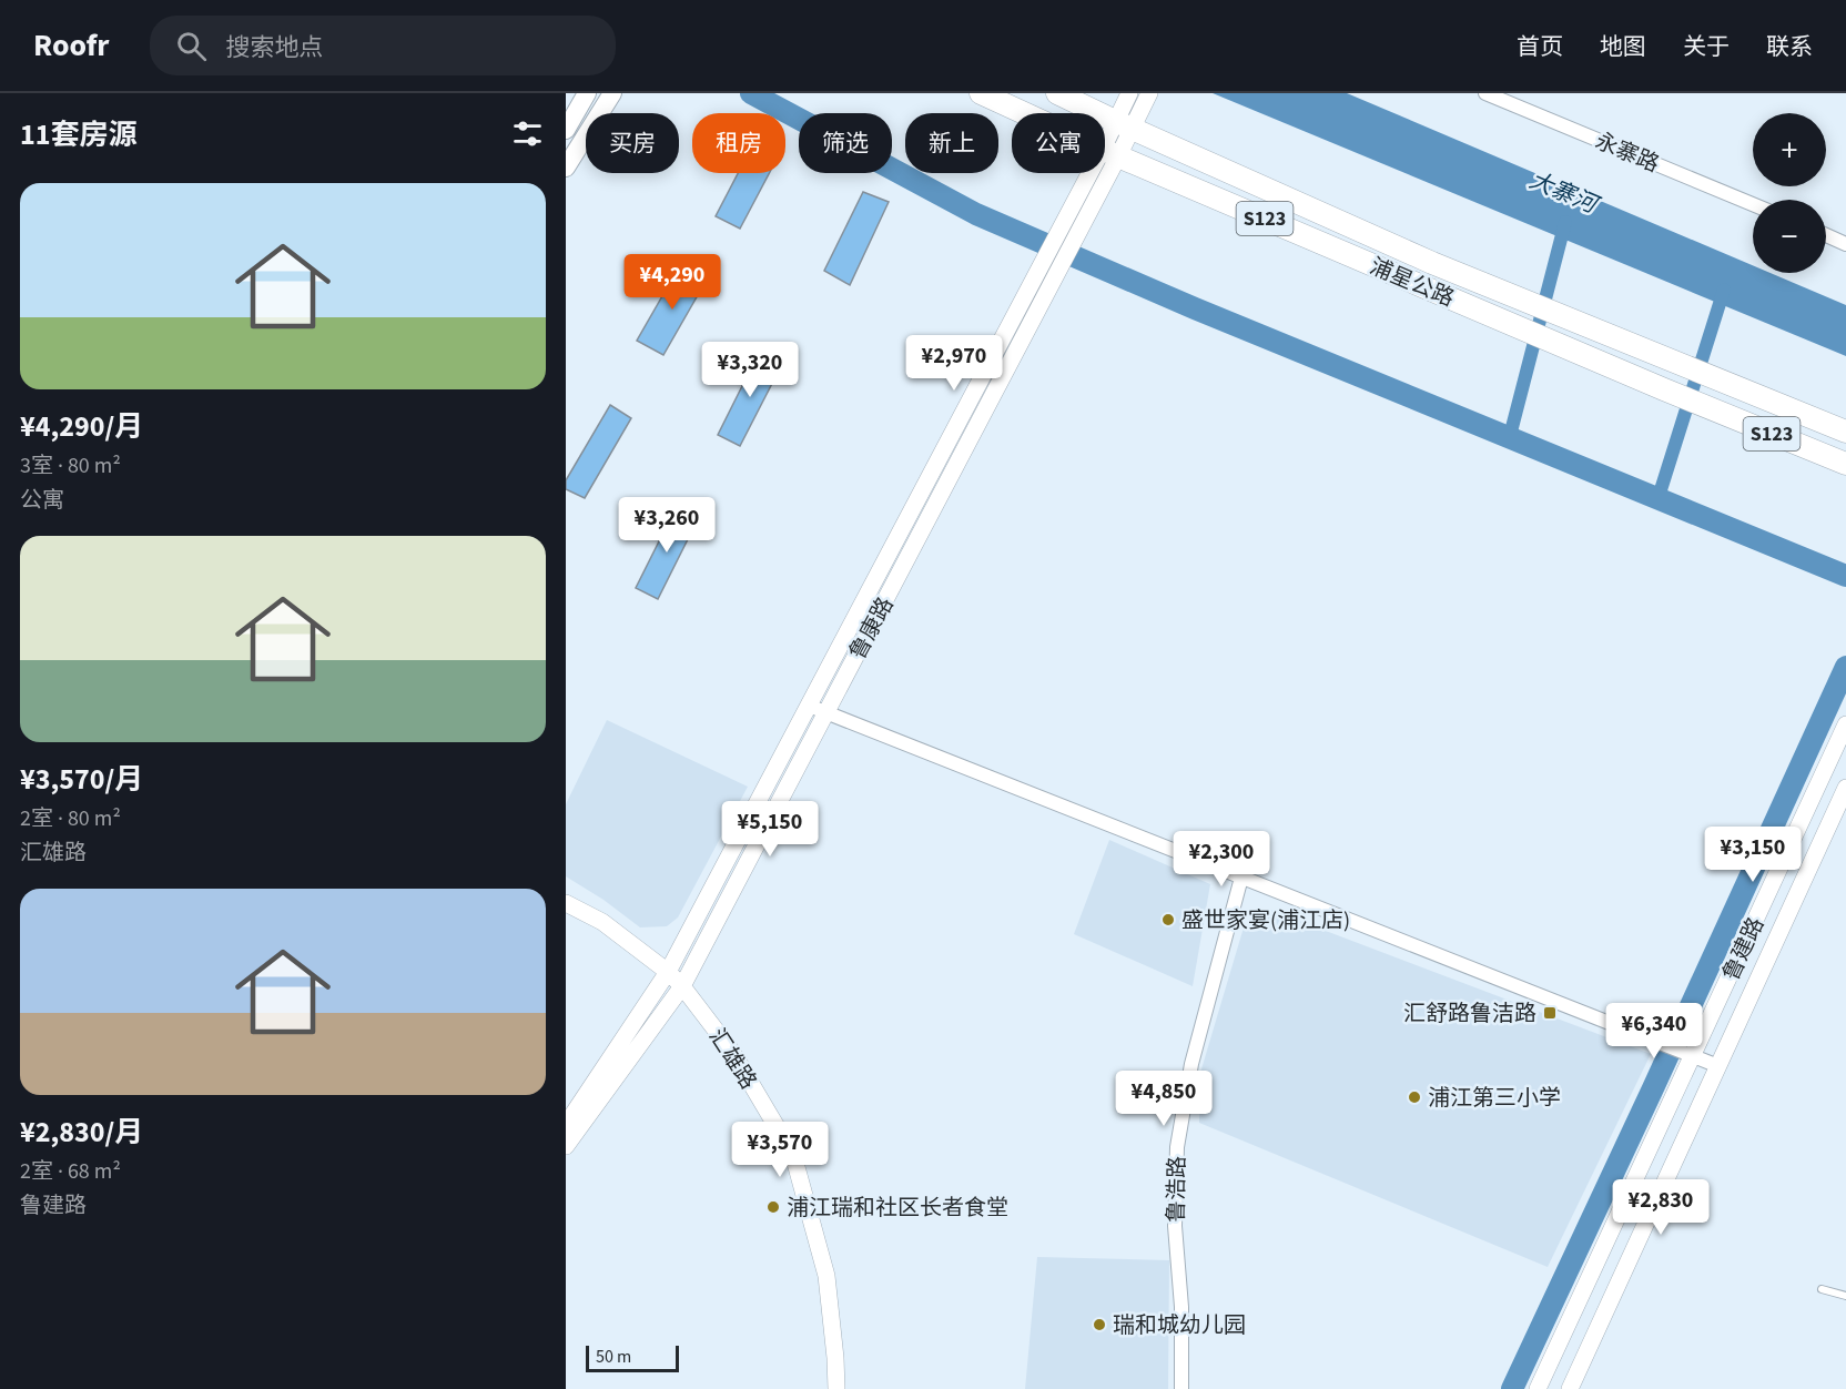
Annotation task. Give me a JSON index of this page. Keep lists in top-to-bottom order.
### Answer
{
  "streets": {
    "main road": ["S123", "浦星公路"],
    "street": [
      "永寨路",
      "鲁康路",
      "鲁建路",
      "汇雄路",
      "鲁浩路"
    ]
  },
  "crossings": [
    ["浦星公路", "鲁康路"],
    ["鲁康路", "汇雄路"]
  ],
  "water": ["大寨河"],
  "places": {
    "other": [
      "盛世家宴(浦江店)",
      "浦江第三小学",
      "浦江瑞和社区长者食堂",
      "瑞和城幼儿园"
    ],
    "transit": ["汇舒路鲁洁路"]
  },
  "scale_bar": "50 m",
  "page": {
    "header": "Roofr",
    "search": "搜索地点",
    "nav": [
      "首页",
      "地图",
      "关于",
      "联系"
    ],
    "heading": "11套房源",
    "map_buttons": ["+", "−"],
    "chip": [
      "买房",
      "租房",
      "筛选",
      "新上",
      "公寓"
    ],
    "list": [
      {
        "name": "¥4,290/月",
        "note": "3室 · 80 m² · 公寓"
      },
      {
        "name": "¥3,570/月",
        "note": "2室 · 80 m² · 汇雄路"
      },
      {
        "name": "¥2,830/月",
        "note": "2室 · 68 m² · 鲁建路"
      }
    ],
    "price": [
      "¥4,290",
      "¥2,970",
      "¥3,320",
      "¥3,260",
      "¥5,150",
      "¥3,150",
      "¥2,300",
      "¥6,340",
      "¥4,850",
      "¥3,570",
      "¥2,830"
    ],
    "scale": "50 m"
  }
}
